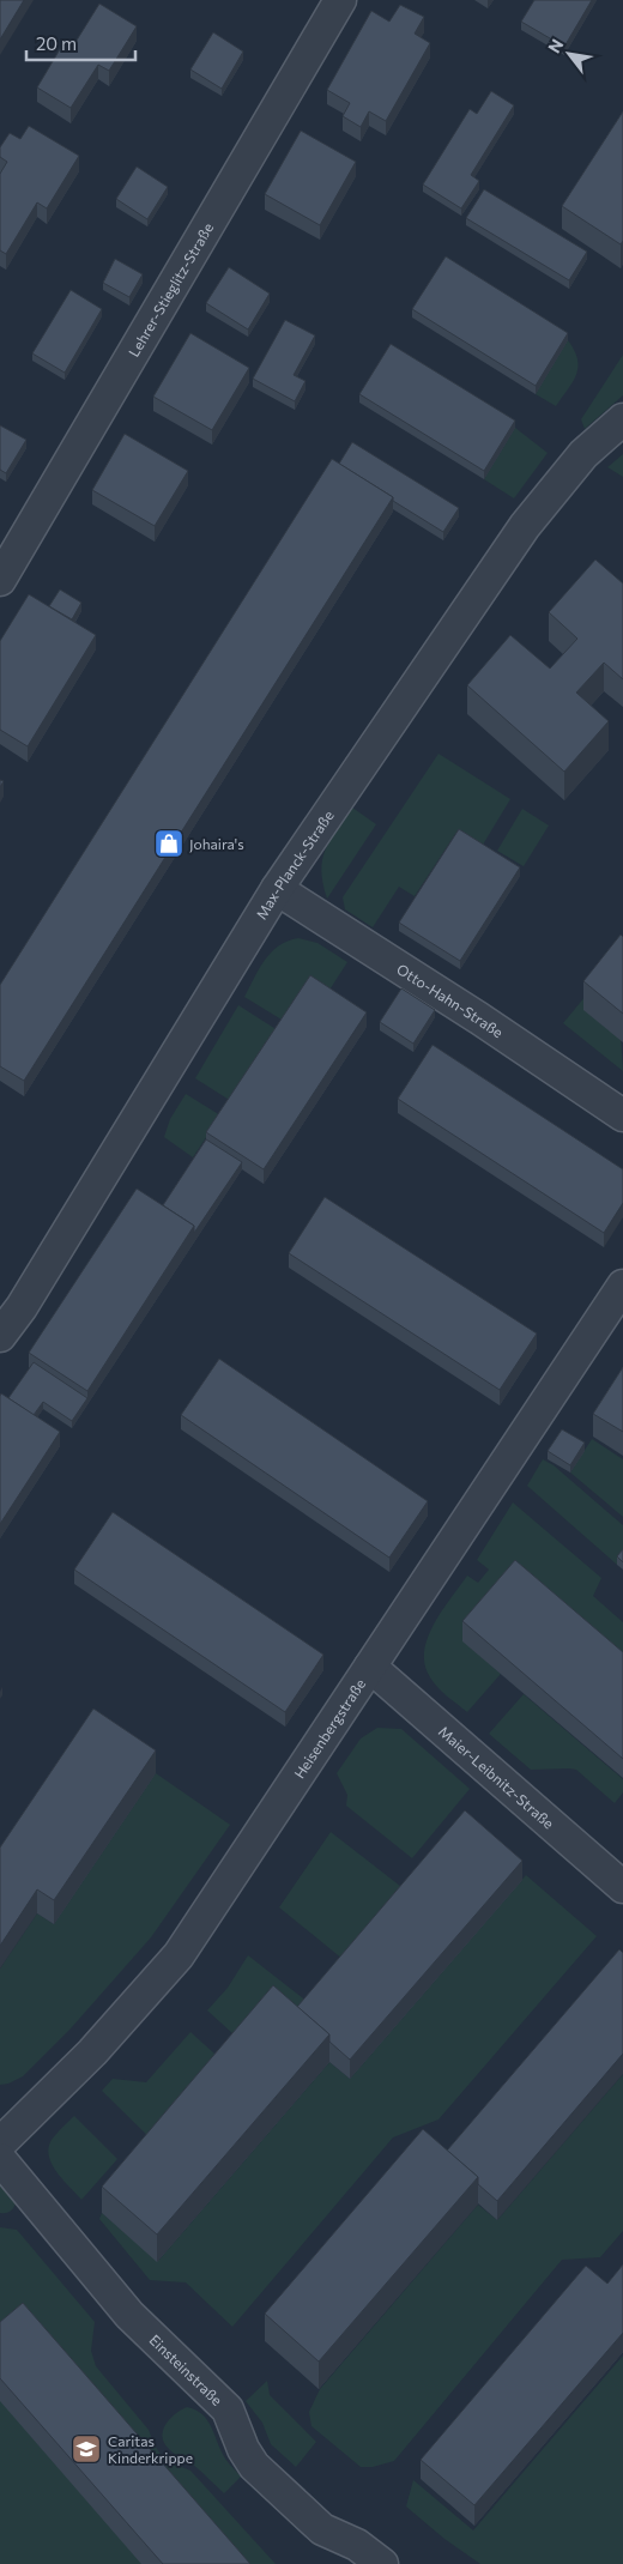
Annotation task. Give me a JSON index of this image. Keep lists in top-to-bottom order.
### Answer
{
  "streets": {
    "street": [
      "Lehrer-Stieglitz-Straße",
      "Max-Planck-Straße",
      "Otto-Hahn-Straße",
      "Heisenbergstraße",
      "Maier-Leibnitz-Straße",
      "Einsteinstraße"
    ]
  },
  "crossings": [
    ["Max-Planck-Straße", "Otto-Hahn-Straße"],
    ["Heisenbergstraße", "Maier-Leibnitz-Straße"]
  ],
  "places": {
    "shop": ["Johaira's"],
    "school or university": ["Caritas Kinderkrippe"]
  },
  "scale_bar": "20 m",
  "north": "top left"
}
